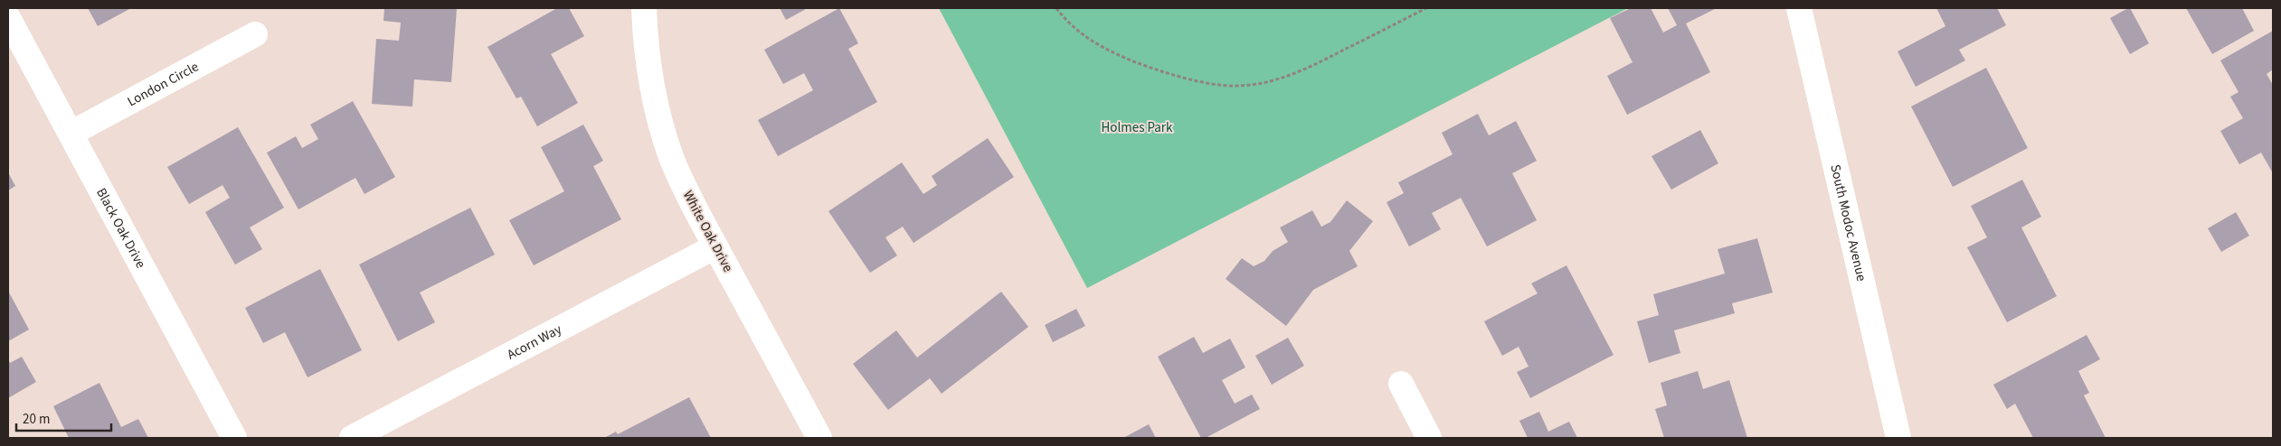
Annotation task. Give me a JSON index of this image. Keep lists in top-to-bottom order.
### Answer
{
  "streets": {
    "street": [
      "London Circle",
      "South Modoc Avenue",
      "Black Oak Drive",
      "White Oak Drive",
      "Acorn Way"
    ]
  },
  "crossings": [
    ["London Circle", "Black Oak Drive"],
    ["White Oak Drive", "Acorn Way"]
  ],
  "parks": ["Holmes Park"],
  "scale_bar": "20 m"
}
